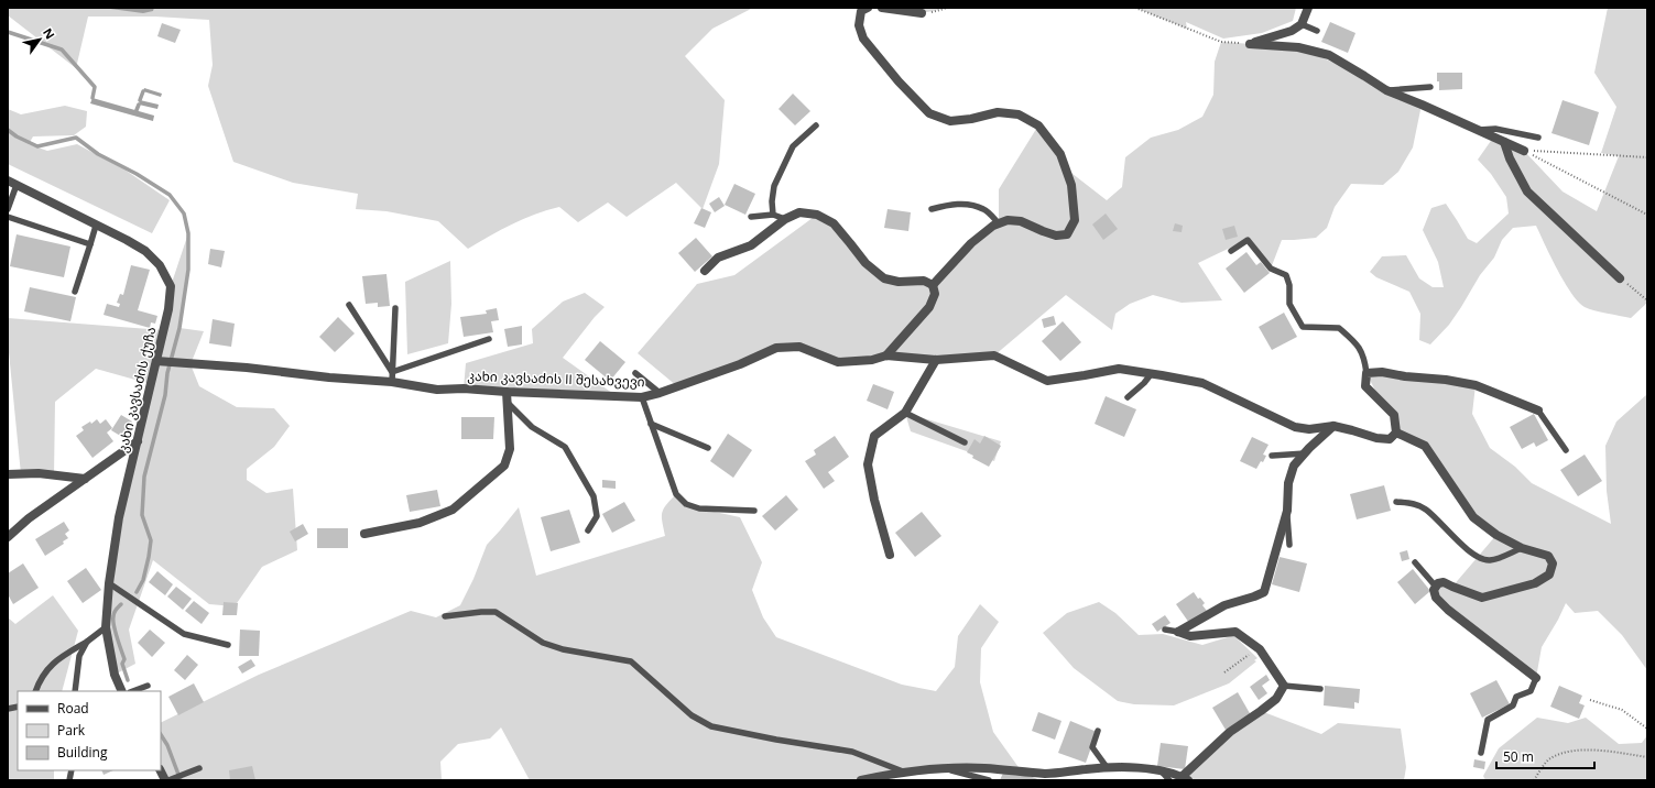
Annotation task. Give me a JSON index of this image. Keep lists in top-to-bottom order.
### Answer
{
  "streets": {
    "street": ["კახი კავსაძის II შესახვევი", "კახი კავსაძის ქუჩა"]
  },
  "crossings": [
    ["კახი კავსაძის II შესახვევი", "კახი კავსაძის ქუჩა"]
  ],
  "legend": ["Road", "Park", "Building"],
  "scale_bar": "50 m",
  "north": "top right"
}
